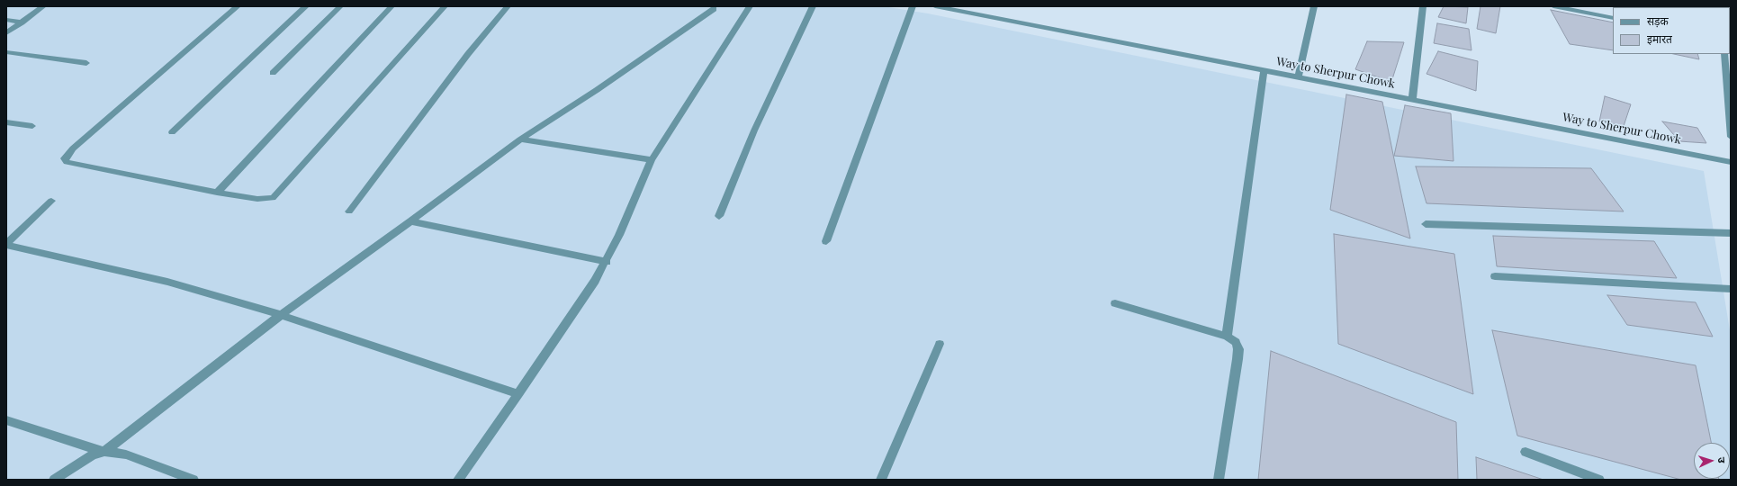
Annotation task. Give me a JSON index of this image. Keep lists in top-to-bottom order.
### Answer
{
  "streets": {
    "street": ["Way to Sherpur Chowk"]
  },
  "legend": ["सड़क", "इमारत"],
  "north": "right"
}
